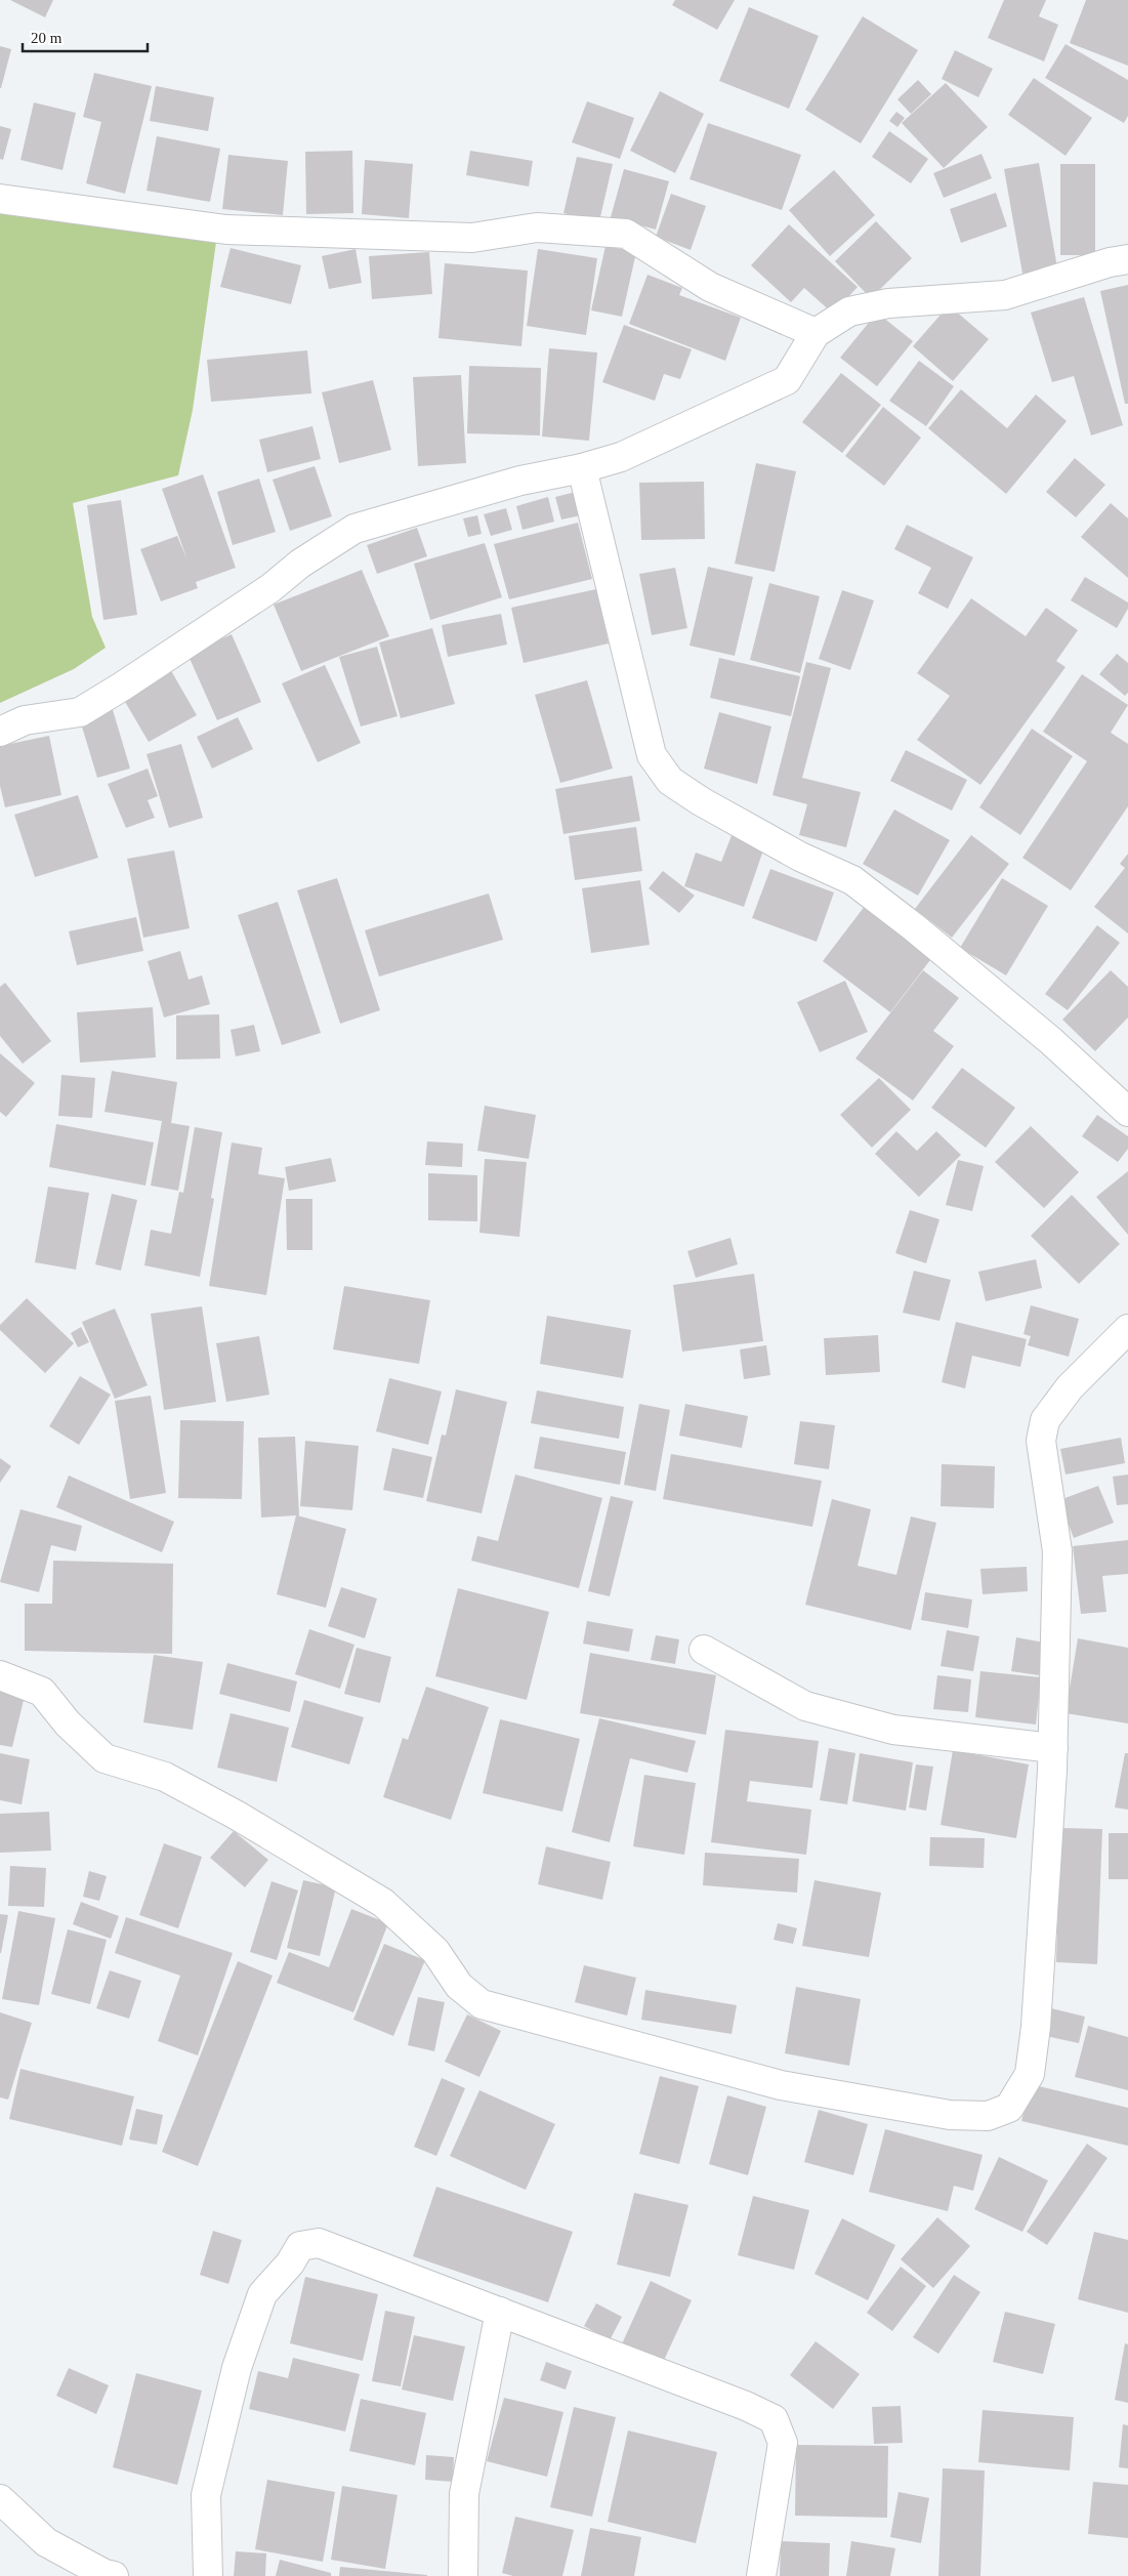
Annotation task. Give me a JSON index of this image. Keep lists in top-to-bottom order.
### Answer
{
  "scale_bar": "20 m"
}
